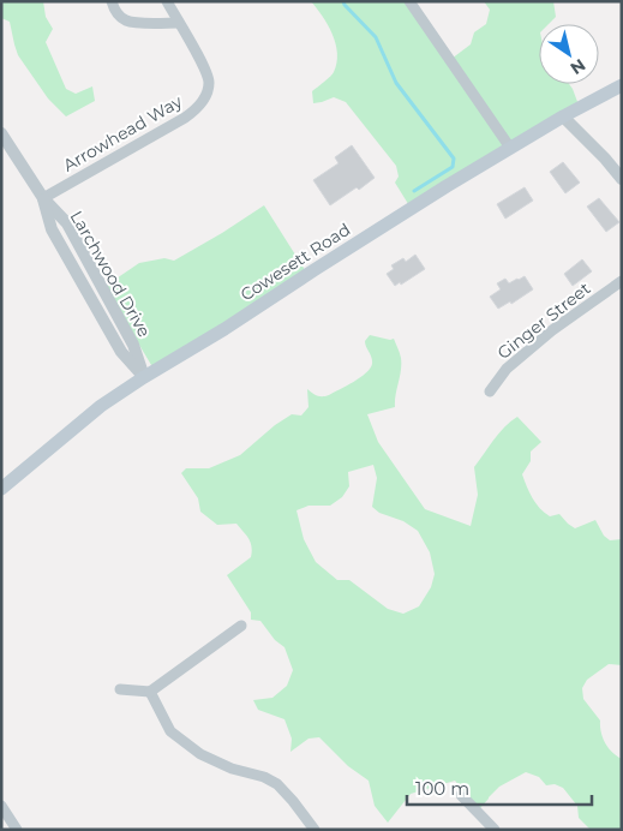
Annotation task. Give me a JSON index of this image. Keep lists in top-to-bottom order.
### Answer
{
  "streets": {
    "main road": ["Cowesett Road"],
    "street": ["Arrowhead Way", "Larchwood Drive", "Ginger Street"]
  },
  "crossings": [
    ["Arrowhead Way", "Larchwood Drive"],
    ["Cowesett Road", "Larchwood Drive"]
  ],
  "scale_bar": "100 m",
  "north": "bottom right"
}
